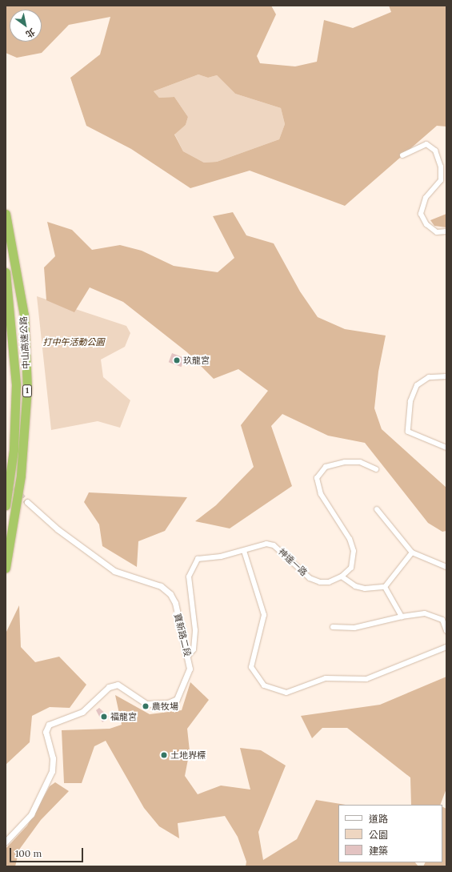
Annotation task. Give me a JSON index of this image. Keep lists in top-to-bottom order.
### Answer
{
  "streets": {
    "highway": ["中山高速公路", "1"],
    "street": ["神達一路", "寶新路二段"]
  },
  "crossings": [
    ["神達一路", "寶新路二段"]
  ],
  "parks": ["打中午活動公園"],
  "places": [
    "玖龍宮",
    "農牧場",
    "福龍宮",
    "土地界標"
  ],
  "legend": ["道路", "公園", "建築"],
  "scale_bar": "100 m",
  "north": "bottom right"
}
